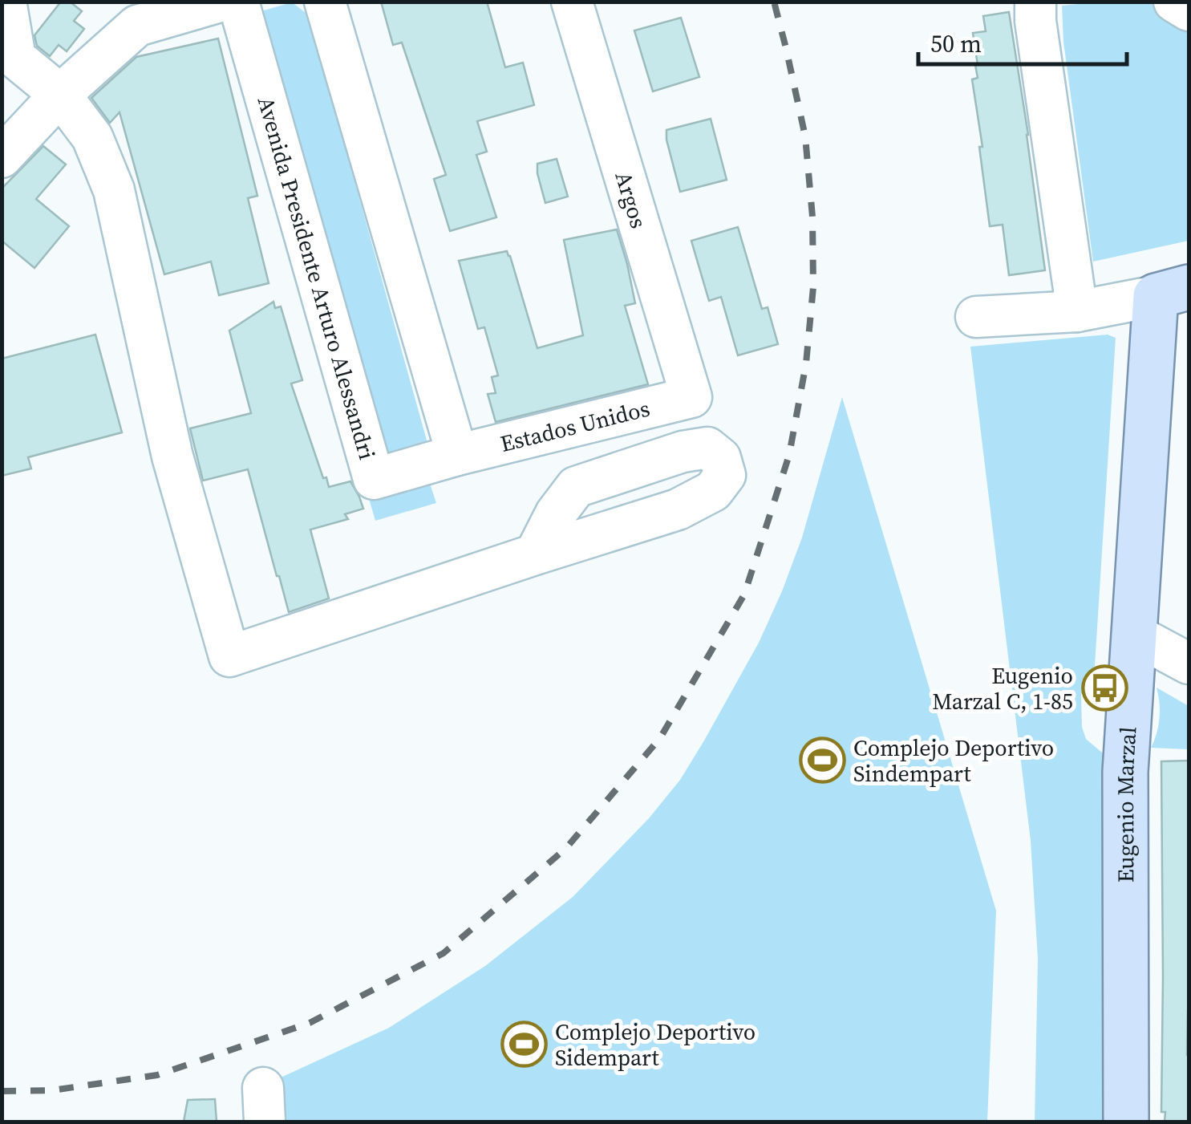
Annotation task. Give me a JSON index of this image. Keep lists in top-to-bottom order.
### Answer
{
  "streets": {
    "main road": ["Eugenio Marzal"],
    "street": ["Argos", "Avenida Presidente Arturo Alessandri", "Estados Unidos"]
  },
  "crossings": [
    ["Argos", "Estados Unidos"],
    ["Avenida Presidente Arturo Alessandri", "Estados Unidos"]
  ],
  "places": {
    "bus stop": ["Eugenio Marzal C, 1-85"],
    "sports": ["Complejo Deportivo Sindempart", "Complejo Deportivo Sidempart"]
  },
  "scale_bar": "50 m"
}
